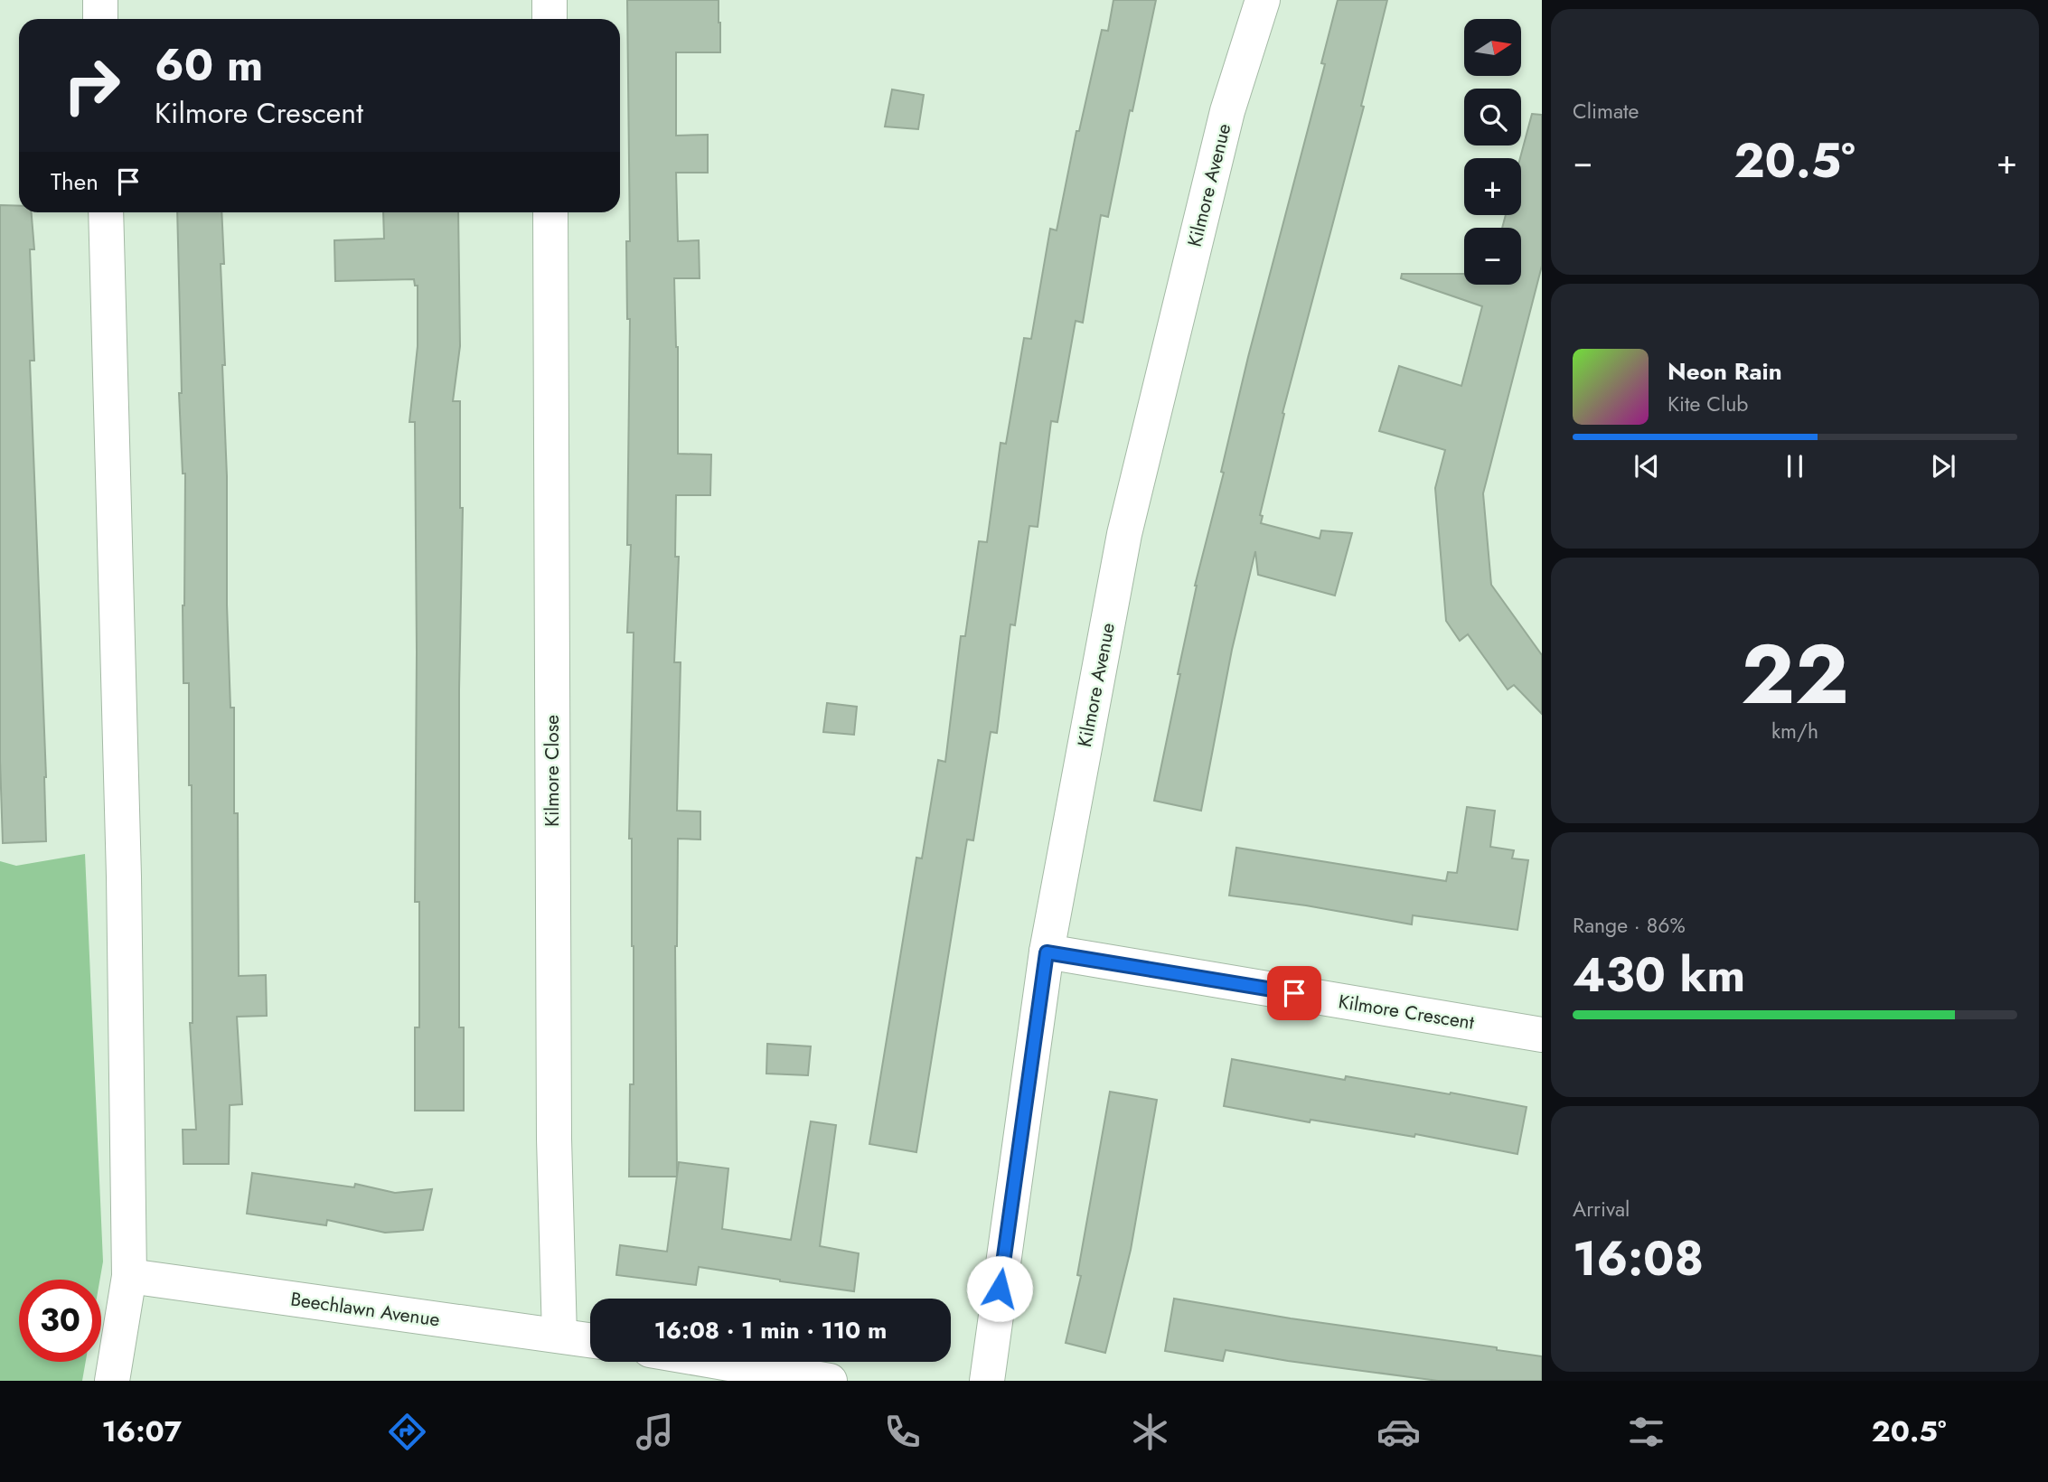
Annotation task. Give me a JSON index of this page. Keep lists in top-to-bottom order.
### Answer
{
  "streets": {
    "street": [
      "Kilmore Avenue",
      "Kilmore Close",
      "Kilmore Crescent",
      "Beechlawn Avenue"
    ]
  },
  "crossings": [
    ["Kilmore Avenue", "Kilmore Crescent"],
    ["Kilmore Close", "Beechlawn Avenue"]
  ],
  "north": "right",
  "page": {
    "tile": [
      "Climate",
      ["22", "km/h"],
      ["Range · 86%", "430 km"],
      ["Arrival", "16:08"]
    ],
    "map_buttons": ["+", "−"],
    "turn": ["60 m", "Kilmore Crescent"],
    "heat": ["−", "20.5°", "+"],
    "then": "Then",
    "song": ["Neon Rain", "Kite Club"],
    "limit": "30",
    "trip": "16:08 · 1 min · 110 m",
    "tabs": ["16:07", "20.5°"]
  }
}
